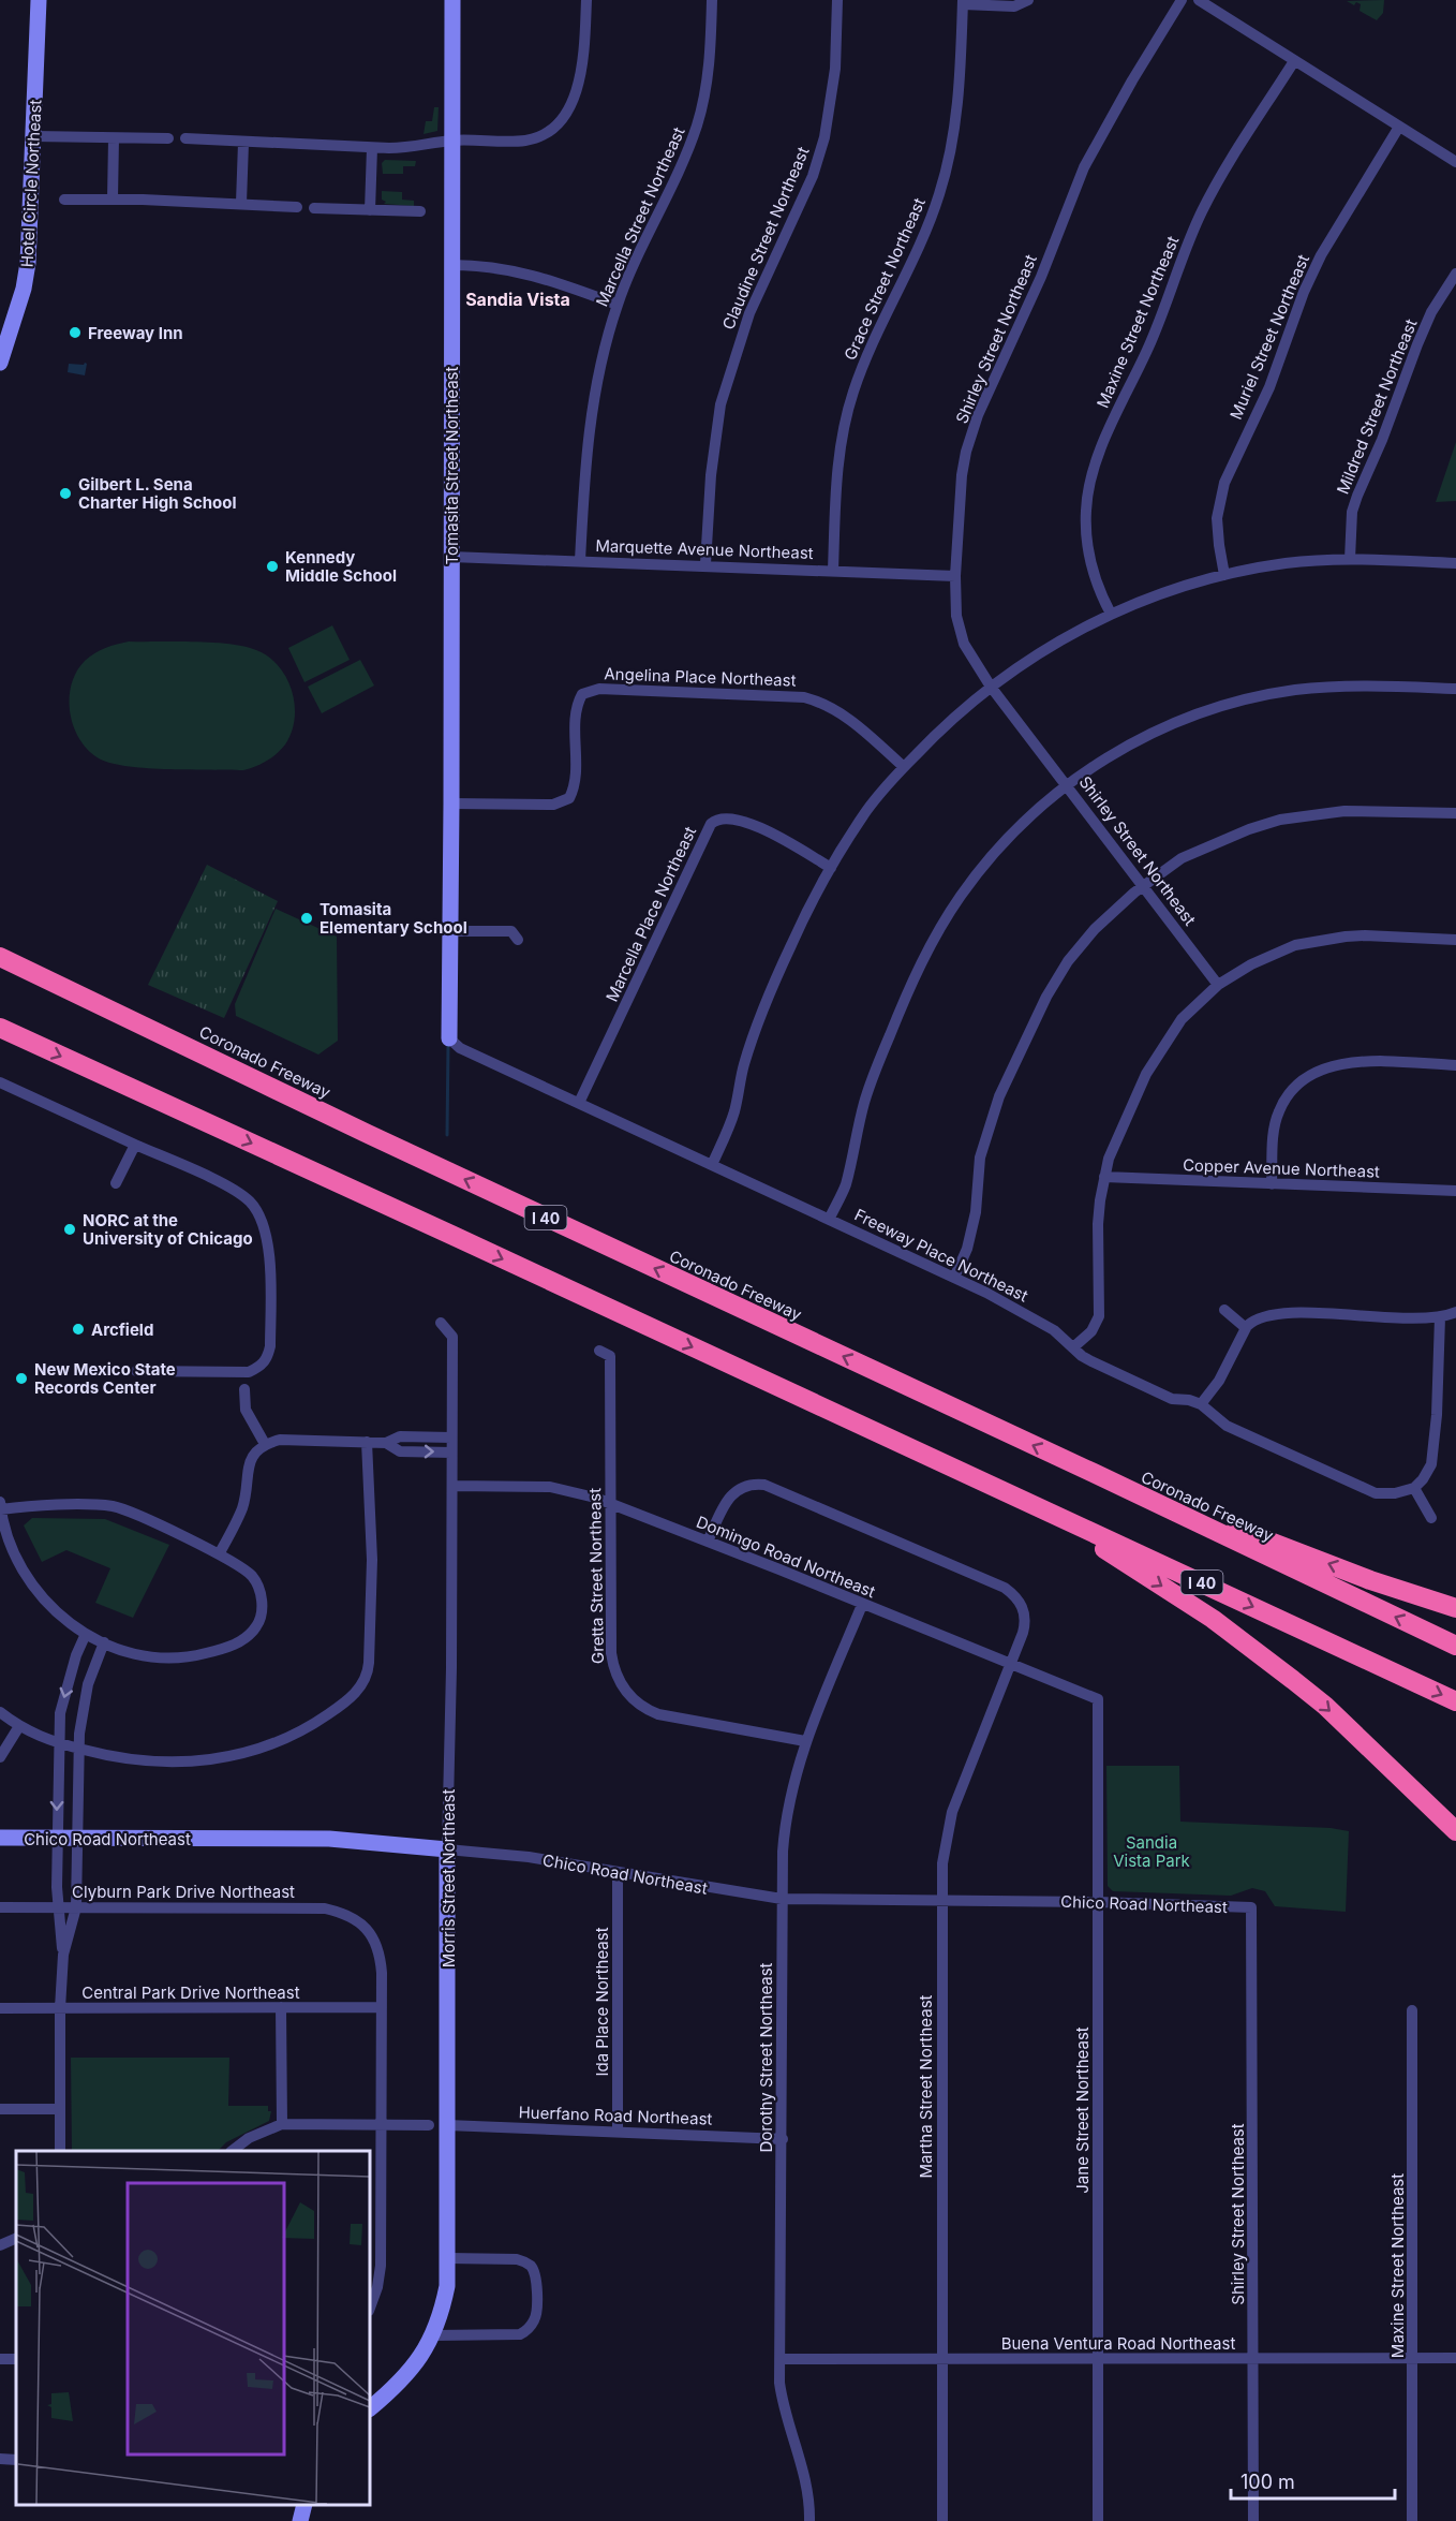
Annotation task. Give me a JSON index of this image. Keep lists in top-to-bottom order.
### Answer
{
  "streets": {
    "highway": ["Coronado Freeway", "I 40"],
    "street": [
      "Hotel Circle Northeast",
      "Marcella Street Northeast",
      "Claudine Street Northeast",
      "Grace Street Northeast",
      "Maxine Street Northeast",
      "Muriel Street Northeast",
      "Shirley Street Northeast",
      "Mildred Street Northeast",
      "Tomasita Street Northeast",
      "Marquette Avenue Northeast",
      "Angelina Place Northeast",
      "Marcella Place Northeast",
      "Copper Avenue Northeast",
      "Freeway Place Northeast",
      "Domingo Road Northeast",
      "Gretta Street Northeast",
      "Chico Road Northeast",
      "Morris Street Northeast",
      "Clyburn Park Drive Northeast",
      "Central Park Drive Northeast",
      "Ida Place Northeast",
      "Dorothy Street Northeast",
      "Martha Street Northeast",
      "Jane Street Northeast",
      "Huerfano Road Northeast",
      "Buena Ventura Road Northeast"
    ]
  },
  "crossings": [
    ["Marcella Street Northeast", "Marquette Avenue Northeast"],
    ["Claudine Street Northeast", "Marquette Avenue Northeast"],
    ["Grace Street Northeast", "Marquette Avenue Northeast"],
    ["Maxine Street Northeast", "Buena Ventura Road Northeast"],
    ["Shirley Street Northeast", "Marquette Avenue Northeast"],
    ["Shirley Street Northeast", "Chico Road Northeast"],
    ["Shirley Street Northeast", "Buena Ventura Road Northeast"],
    ["Tomasita Street Northeast", "Marquette Avenue Northeast"],
    ["Tomasita Street Northeast", "Angelina Place Northeast"],
    ["Tomasita Street Northeast", "Freeway Place Northeast"],
    ["Marcella Place Northeast", "Freeway Place Northeast"],
    ["Domingo Road Northeast", "Gretta Street Northeast"],
    ["Domingo Road Northeast", "Morris Street Northeast"],
    ["Domingo Road Northeast", "Dorothy Street Northeast"],
    ["Domingo Road Northeast", "Martha Street Northeast"],
    ["Domingo Road Northeast", "Jane Street Northeast"],
    ["Gretta Street Northeast", "Dorothy Street Northeast"],
    ["Chico Road Northeast", "Morris Street Northeast"],
    ["Chico Road Northeast", "Ida Place Northeast"],
    ["Chico Road Northeast", "Dorothy Street Northeast"],
    ["Chico Road Northeast", "Martha Street Northeast"],
    ["Chico Road Northeast", "Jane Street Northeast"],
    ["Morris Street Northeast", "Huerfano Road Northeast"],
    ["Clyburn Park Drive Northeast", "Central Park Drive Northeast"],
    ["Ida Place Northeast", "Huerfano Road Northeast"],
    ["Dorothy Street Northeast", "Huerfano Road Northeast"],
    ["Dorothy Street Northeast", "Buena Ventura Road Northeast"],
    ["Martha Street Northeast", "Buena Ventura Road Northeast"],
    ["Jane Street Northeast", "Buena Ventura Road Northeast"]
  ],
  "districts": ["Sandia Vista"],
  "parks": ["Sandia Vista Park"],
  "places": [
    "Freeway Inn",
    "Gilbert L. Sena Charter High School",
    "Kennedy Middle School",
    "Tomasita Elementary School",
    "NORC at the University of Chicago",
    "Arcfield",
    "New Mexico State Records Center"
  ],
  "scale_bar": "100 m"
}
